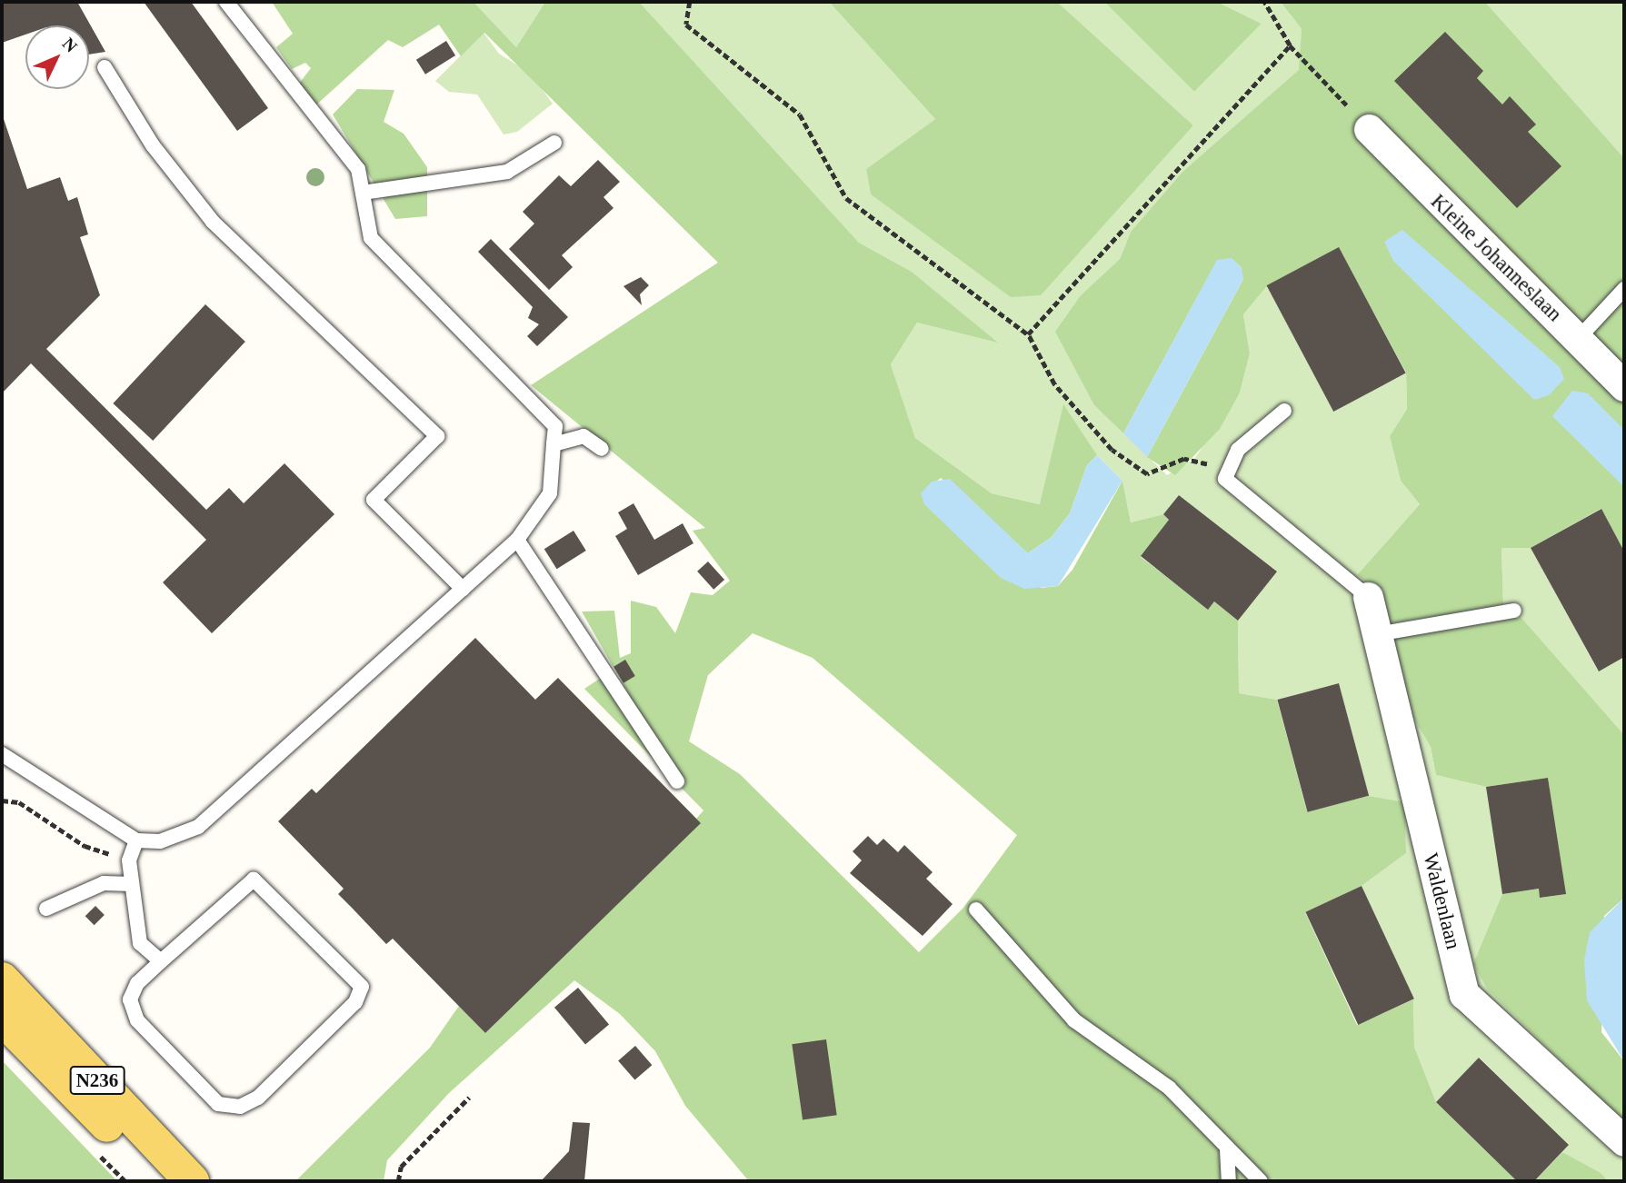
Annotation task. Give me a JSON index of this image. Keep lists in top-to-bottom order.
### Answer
{
  "streets": {
    "main road": ["N236"],
    "street": ["Kleine Johanneslaan", "Waldenlaan"]
  },
  "north": "top right"
}
